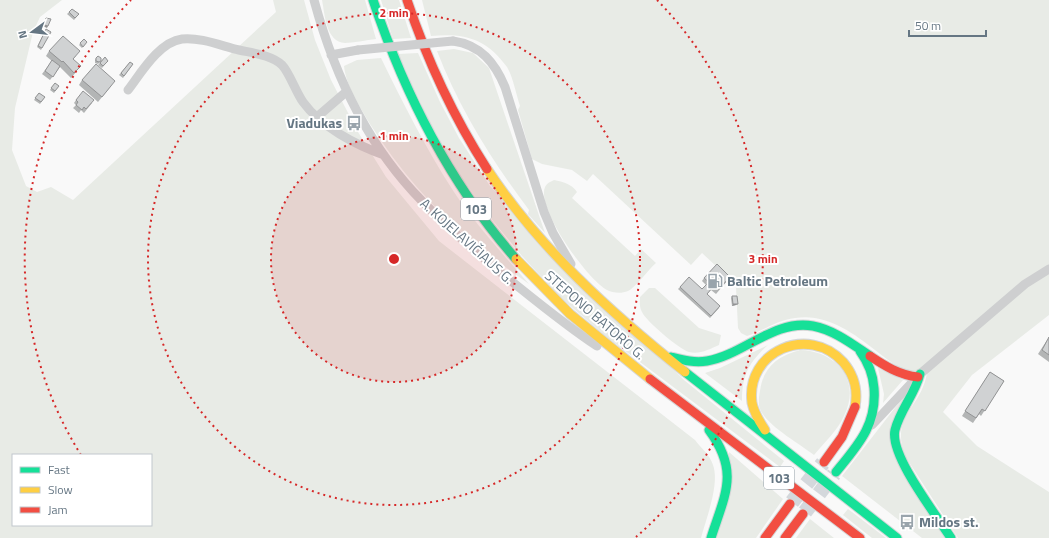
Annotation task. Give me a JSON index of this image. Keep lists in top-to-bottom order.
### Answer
{
  "streets": {
    "main road": ["103", "STEPONO BATORO G."],
    "street": ["A. KOJELAVIČIAUS G."]
  },
  "crossings": [
    ["A. KOJELAVIČIAUS G.", "STEPONO BATORO G."]
  ],
  "places": {
    "bus stop": ["Viadukas", "Mildos st."],
    "fuel station": ["Baltic Petroleum"]
  },
  "legend": ["Fast", "Slow", "Jam"],
  "scale_bar": "50 m",
  "north": "left",
  "rings": ["2 min", "1 min", "3 min"]
}
